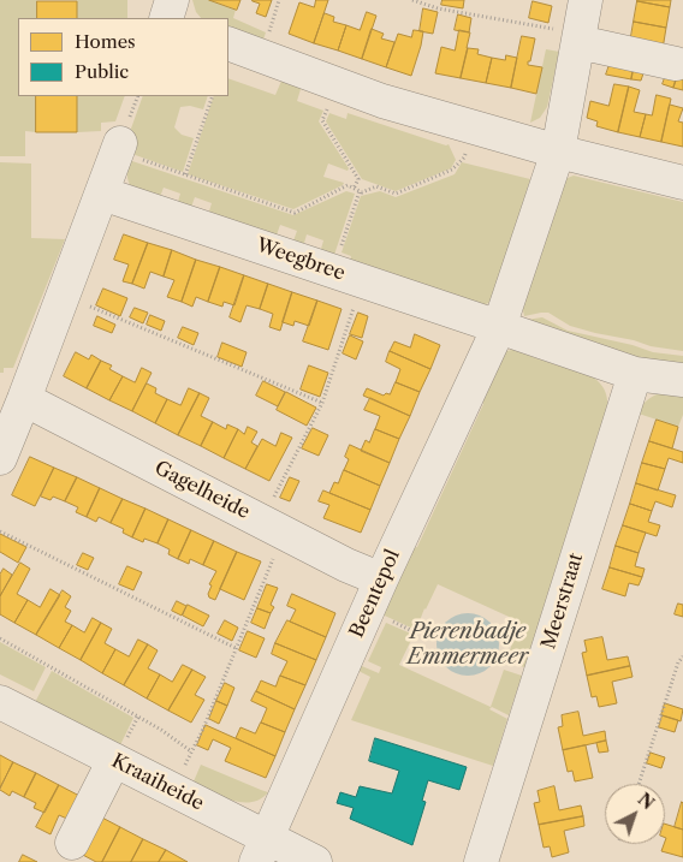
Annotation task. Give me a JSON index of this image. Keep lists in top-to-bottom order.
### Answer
{
  "streets": {
    "street": [
      "Weegbree",
      "Gagelheide",
      "Beentepol",
      "Meerstraat",
      "Kraaiheide"
    ]
  },
  "crossings": [
    ["Weegbree", "Beentepol"],
    ["Weegbree", "Meerstraat"],
    ["Gagelheide", "Beentepol"],
    ["Beentepol", "Kraaiheide"]
  ],
  "water": ["Pierenbadje Emmermeer"],
  "legend": ["Homes", "Public"],
  "north": "top right"
}
